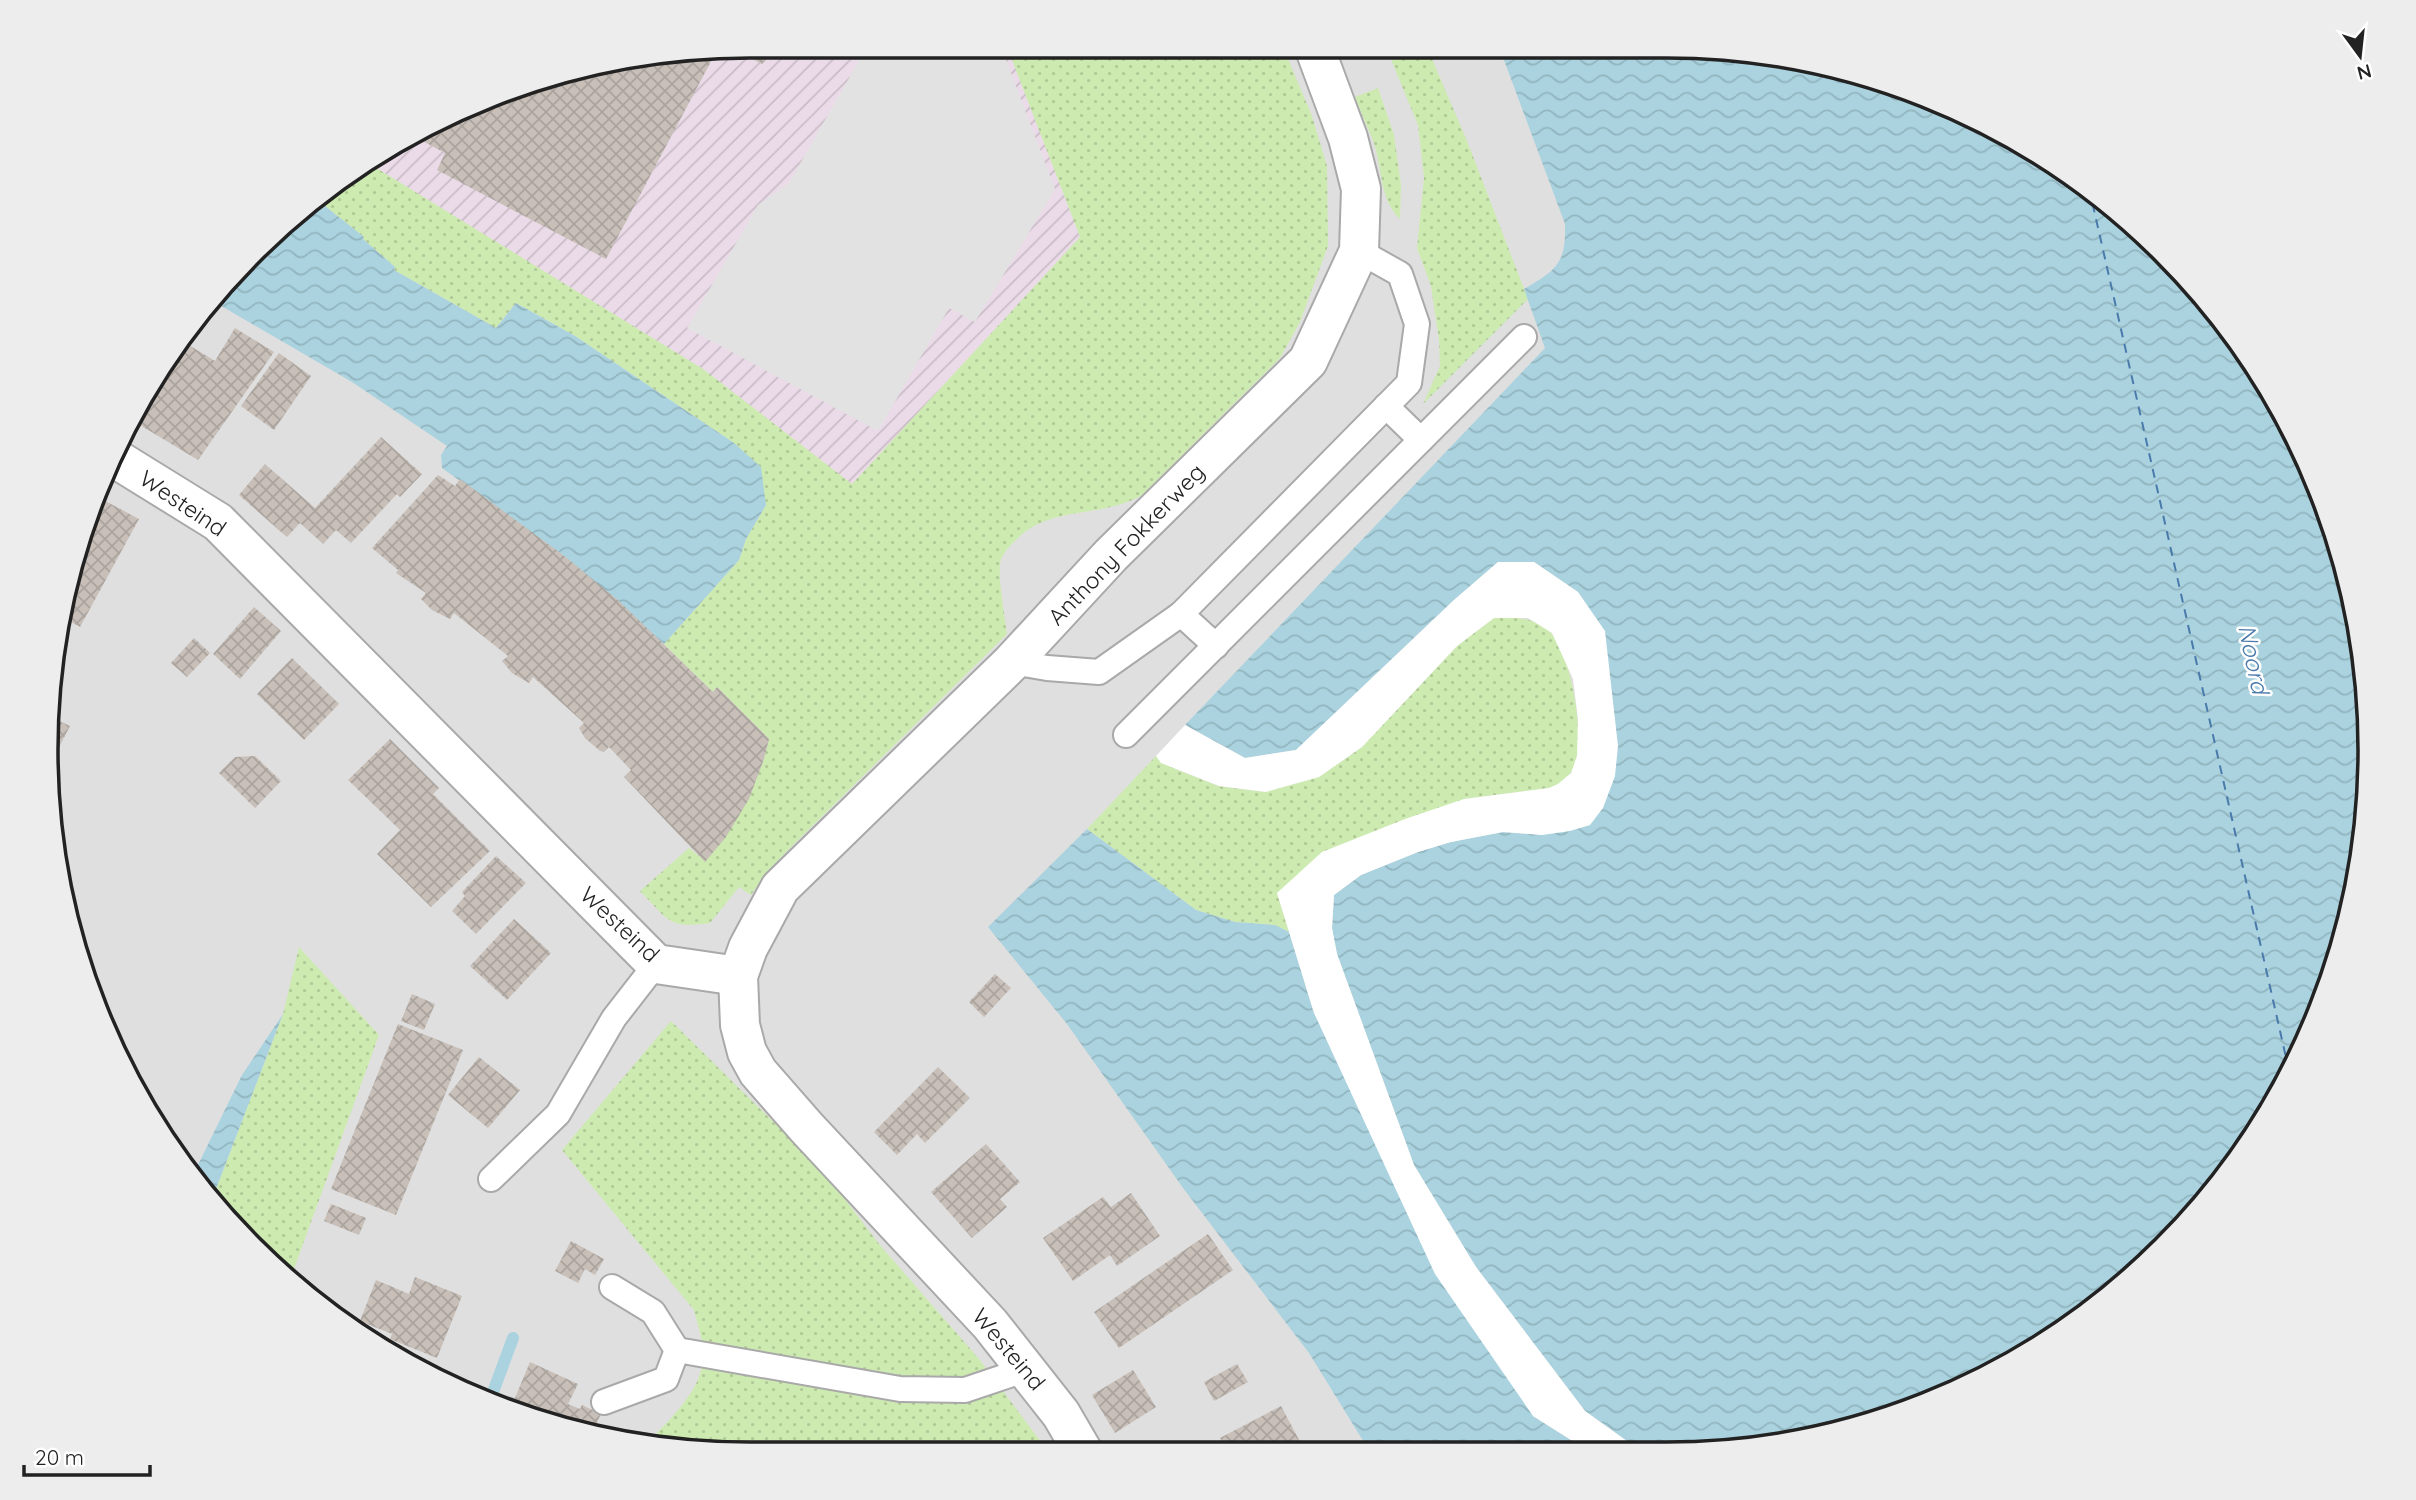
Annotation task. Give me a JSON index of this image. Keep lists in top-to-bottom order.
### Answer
{
  "streets": {
    "street": ["Westeind", "Anthony Fokkerweg"]
  },
  "crossings": [
    ["Westeind", "Anthony Fokkerweg"]
  ],
  "water": ["Noord"],
  "scale_bar": "20 m",
  "north": "bottom"
}
